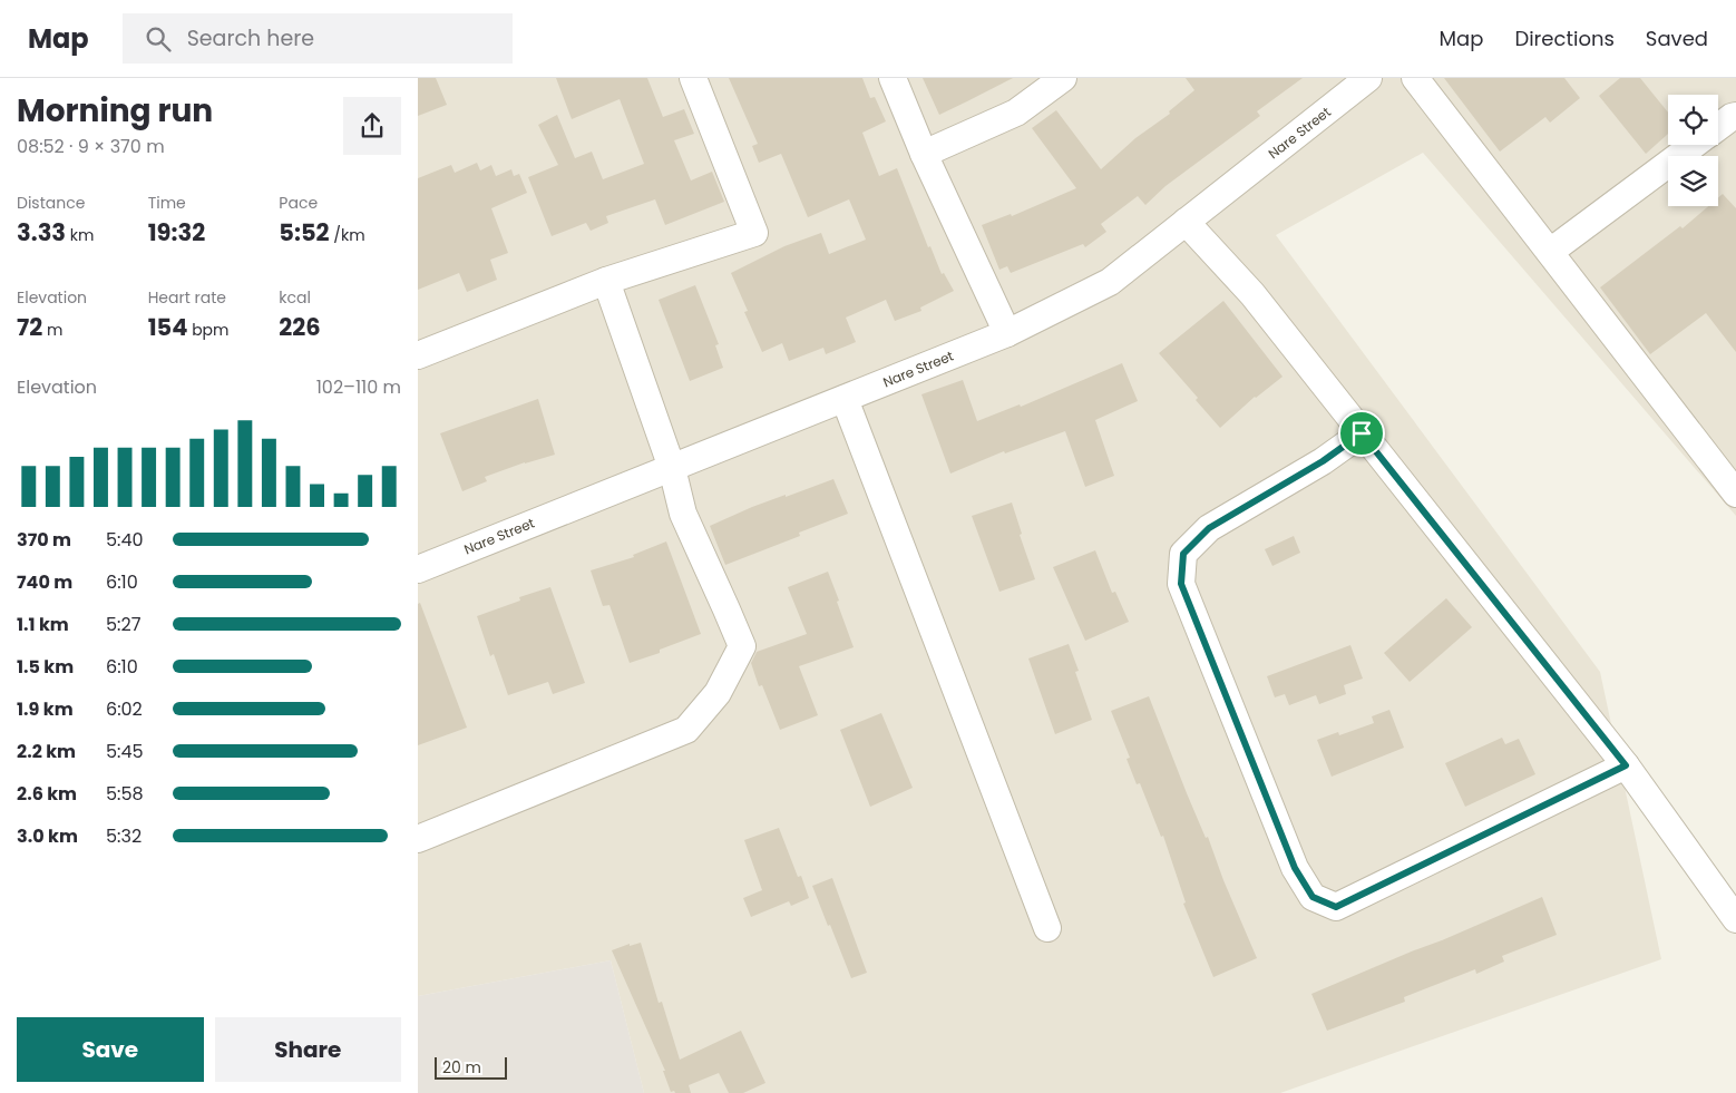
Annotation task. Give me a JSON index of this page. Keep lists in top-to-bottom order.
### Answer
{
  "streets": {
    "street": ["Nare Street"]
  },
  "scale_bar": "20 m",
  "page": {
    "header": "Map",
    "search": "Search here",
    "nav": ["Map", "Directions", "Saved"],
    "heading": ["Morning run", "08:52 · 9 × 370 m"],
    "stats": [
      ["Distance", "3.33 km"],
      ["Time", "19:32"],
      ["Pace", "5:52 /km"],
      ["Elevation", "72 m"],
      ["Heart rate", "154 bpm"],
      ["kcal", "226"]
    ],
    "chart": ["Elevation", "102–110 m"],
    "list": [
      {
        "name": "370 m",
        "note": "5:40"
      },
      {
        "name": "740 m",
        "note": "6:10"
      },
      {
        "name": "1.1 km",
        "note": "5:27"
      },
      {
        "name": "1.5 km",
        "note": "6:10"
      },
      {
        "name": "1.9 km",
        "note": "6:02"
      },
      {
        "name": "2.2 km",
        "note": "5:45"
      },
      {
        "name": "2.6 km",
        "note": "5:58"
      },
      {
        "name": "3.0 km",
        "note": "5:32"
      }
    ],
    "buttons": ["Save", "Share"],
    "scale": "20 m"
  }
}
